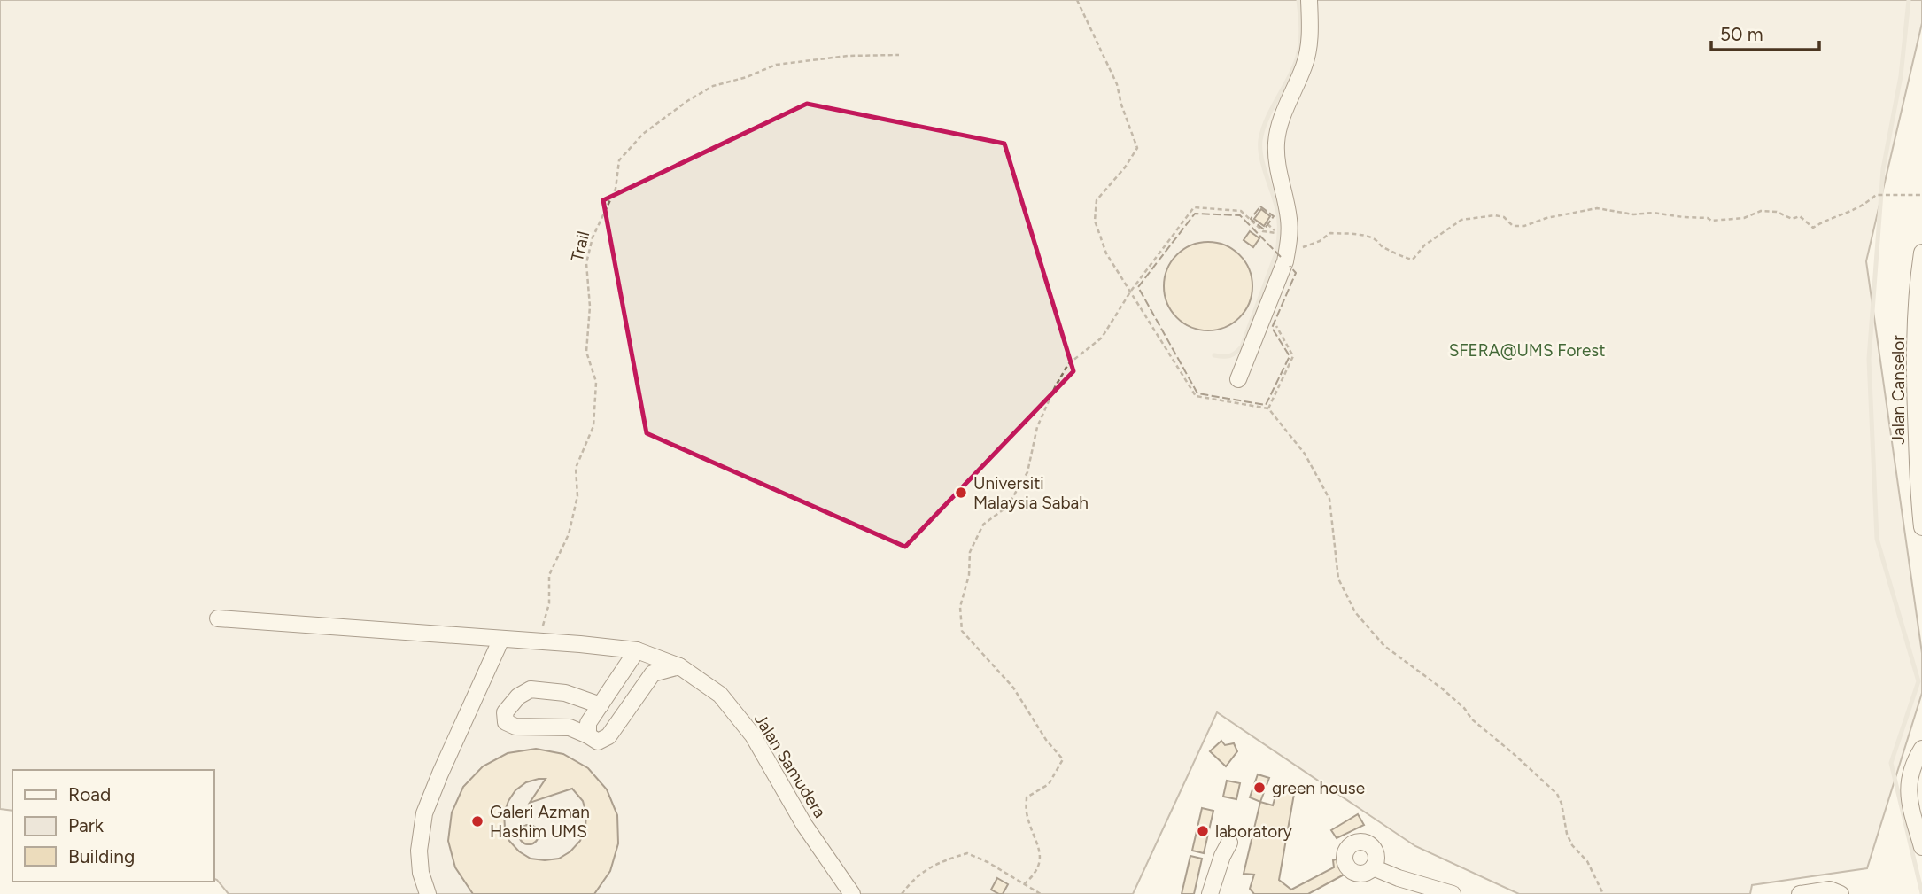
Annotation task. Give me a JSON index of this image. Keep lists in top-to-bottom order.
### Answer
{
  "streets": {
    "street": ["Jalan Canselor", "Jalan Samudera"],
    "path": ["Trail"]
  },
  "crossings": [
    ["Trail", "Jalan Samudera"]
  ],
  "parks": ["SFERA@UMS Forest"],
  "places": [
    "Universiti Malaysia Sabah",
    "green house",
    "Galeri Azman Hashim UMS",
    "laboratory"
  ],
  "legend": ["Road", "Park", "Building"],
  "scale_bar": "50 m"
}
